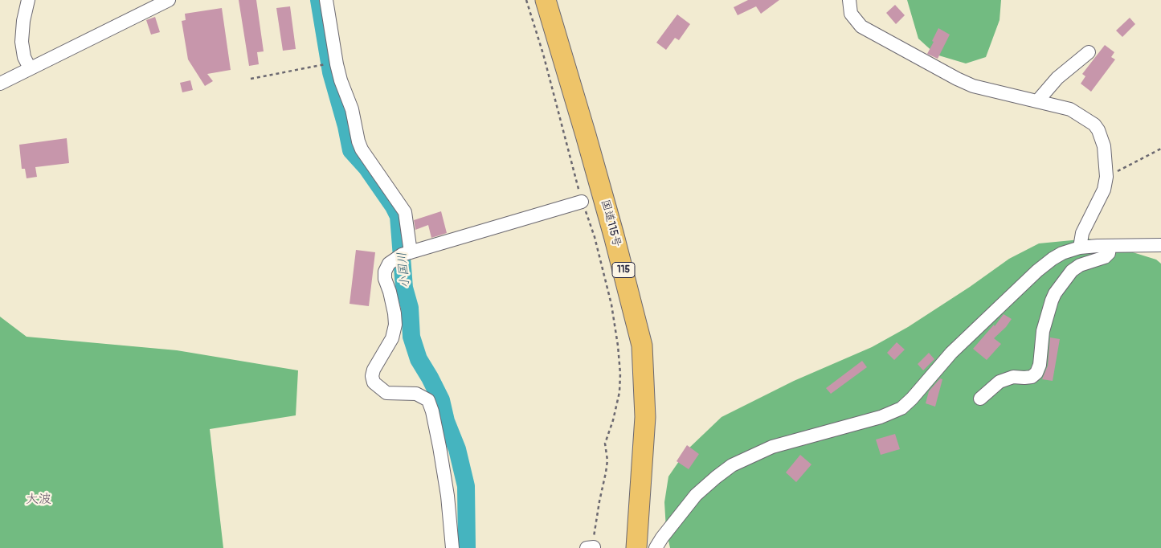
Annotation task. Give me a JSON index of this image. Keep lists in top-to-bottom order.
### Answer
{
  "streets": {
    "highway": ["国道115号", "115"]
  },
  "districts": ["大波"],
  "water": ["小国川"]
}
